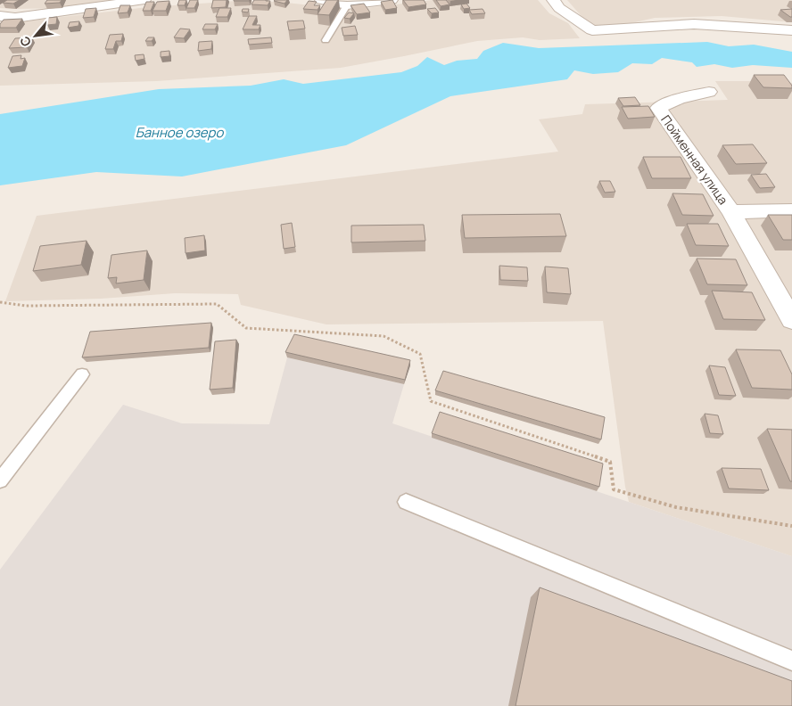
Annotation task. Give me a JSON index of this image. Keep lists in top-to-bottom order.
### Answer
{
  "streets": {
    "street": ["Пойменная улица"]
  },
  "water": ["Банное озеро"],
  "north": "bottom left"
}
